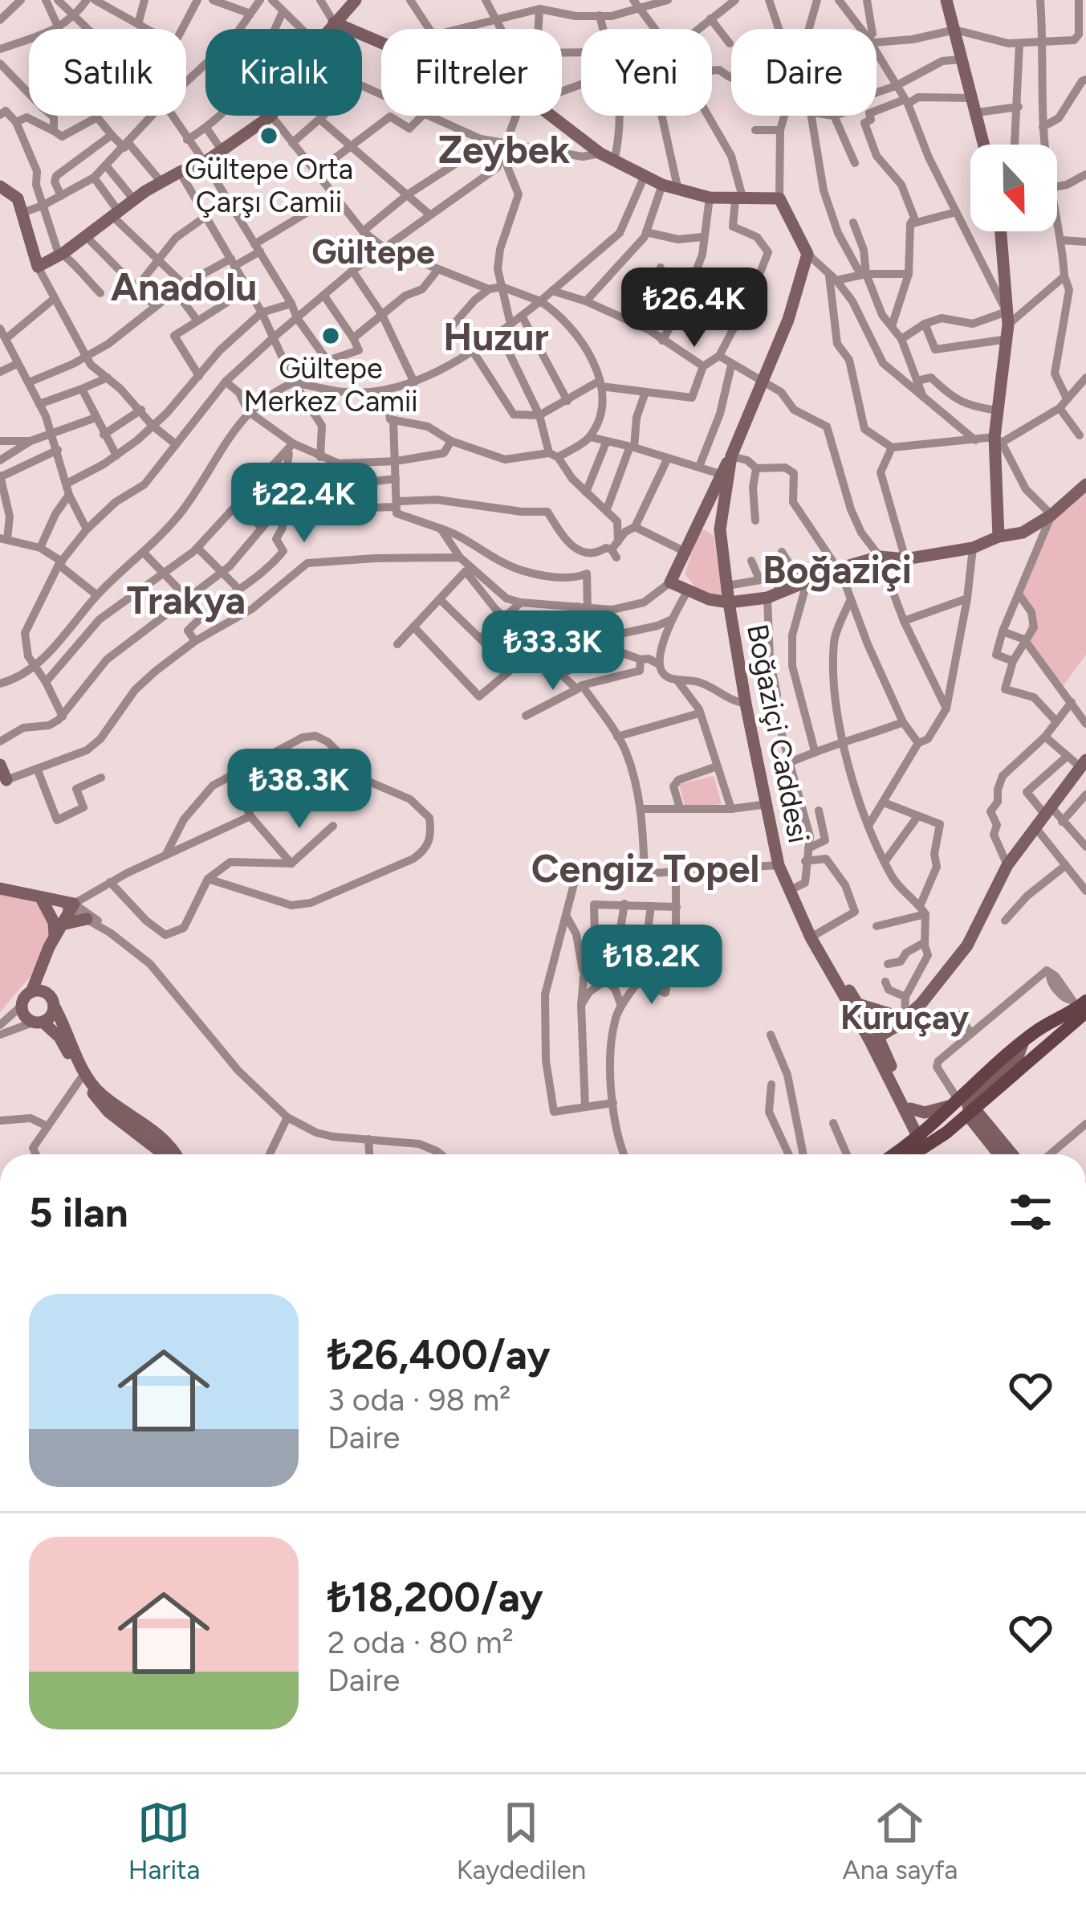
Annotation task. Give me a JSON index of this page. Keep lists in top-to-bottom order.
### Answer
{
  "streets": {
    "street": ["Boğaziçi Caddesi"]
  },
  "districts": [
    "Zeybek",
    "Gültepe",
    "Anadolu",
    "Huzur",
    "Boğaziçi",
    "Trakya",
    "Cengiz Topel",
    "Kuruçay"
  ],
  "places": ["Gültepe Orta Çarşı Camii", "Gültepe Merkez Camii"],
  "north": "bottom",
  "page": {
    "chip": [
      "Satılık",
      "Kiralık",
      "Filtreler",
      "Yeni",
      "Daire"
    ],
    "price": [
      "₺26.4K",
      "₺22.4K",
      "₺33.3K",
      "₺38.3K",
      "₺18.2K"
    ],
    "heading": "5 ilan",
    "list": [
      {
        "name": "₺26,400/ay",
        "note": "3 oda · 98 m² · Daire"
      },
      {
        "name": "₺18,200/ay",
        "note": "2 oda · 80 m² · Daire"
      }
    ],
    "tabs": ["Harita", "Kaydedilen", "Ana sayfa"]
  }
}
